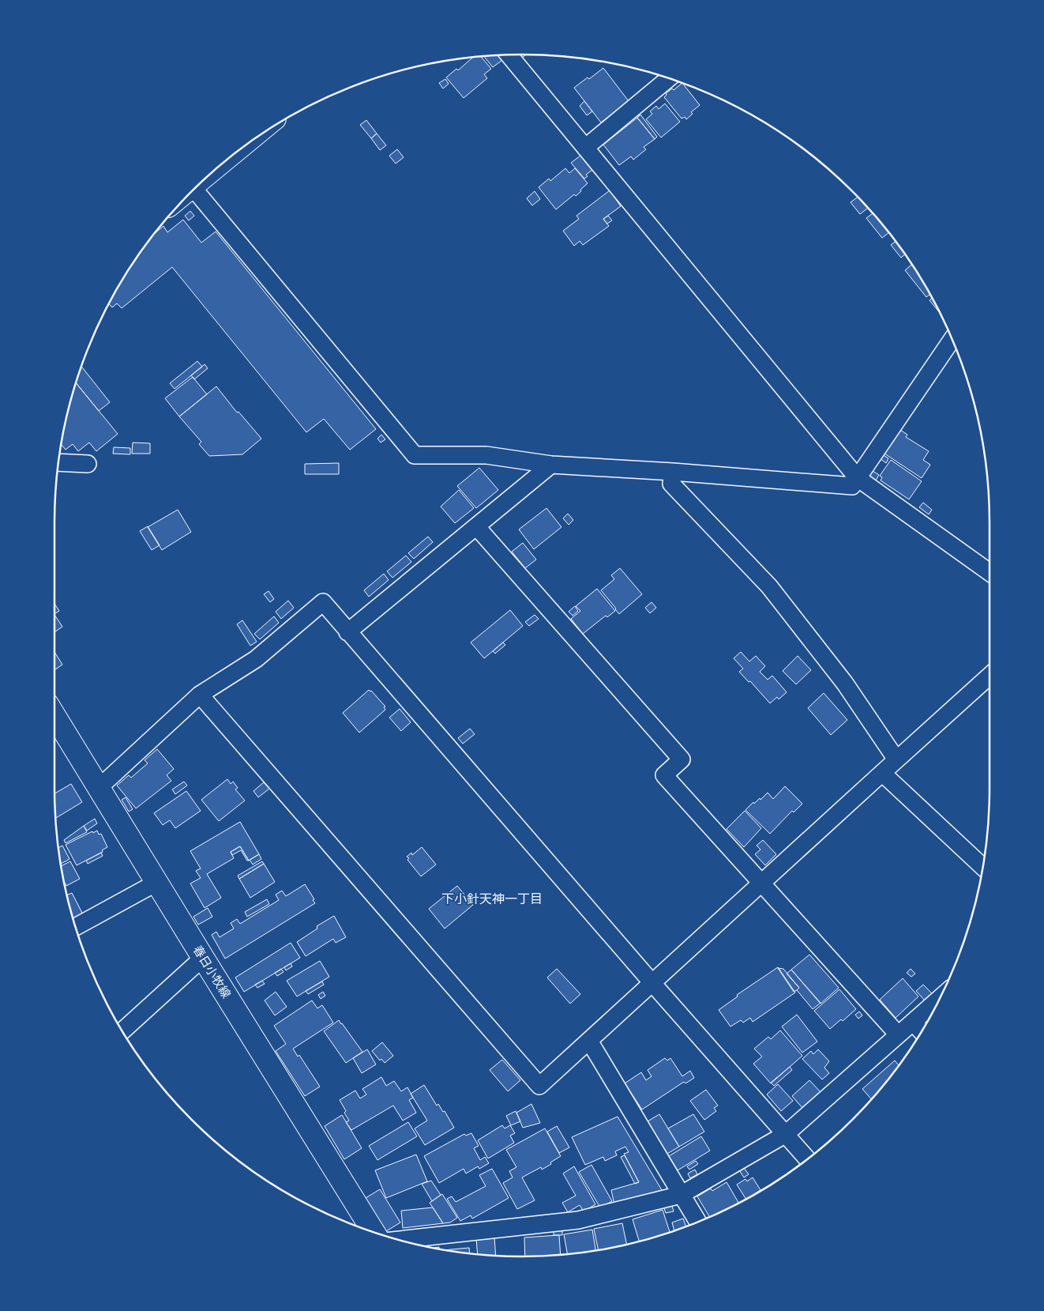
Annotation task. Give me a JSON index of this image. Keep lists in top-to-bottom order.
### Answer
{
  "streets": {
    "main road": ["春日小牧線"]
  },
  "districts": ["下小針天神一丁目"]
}
